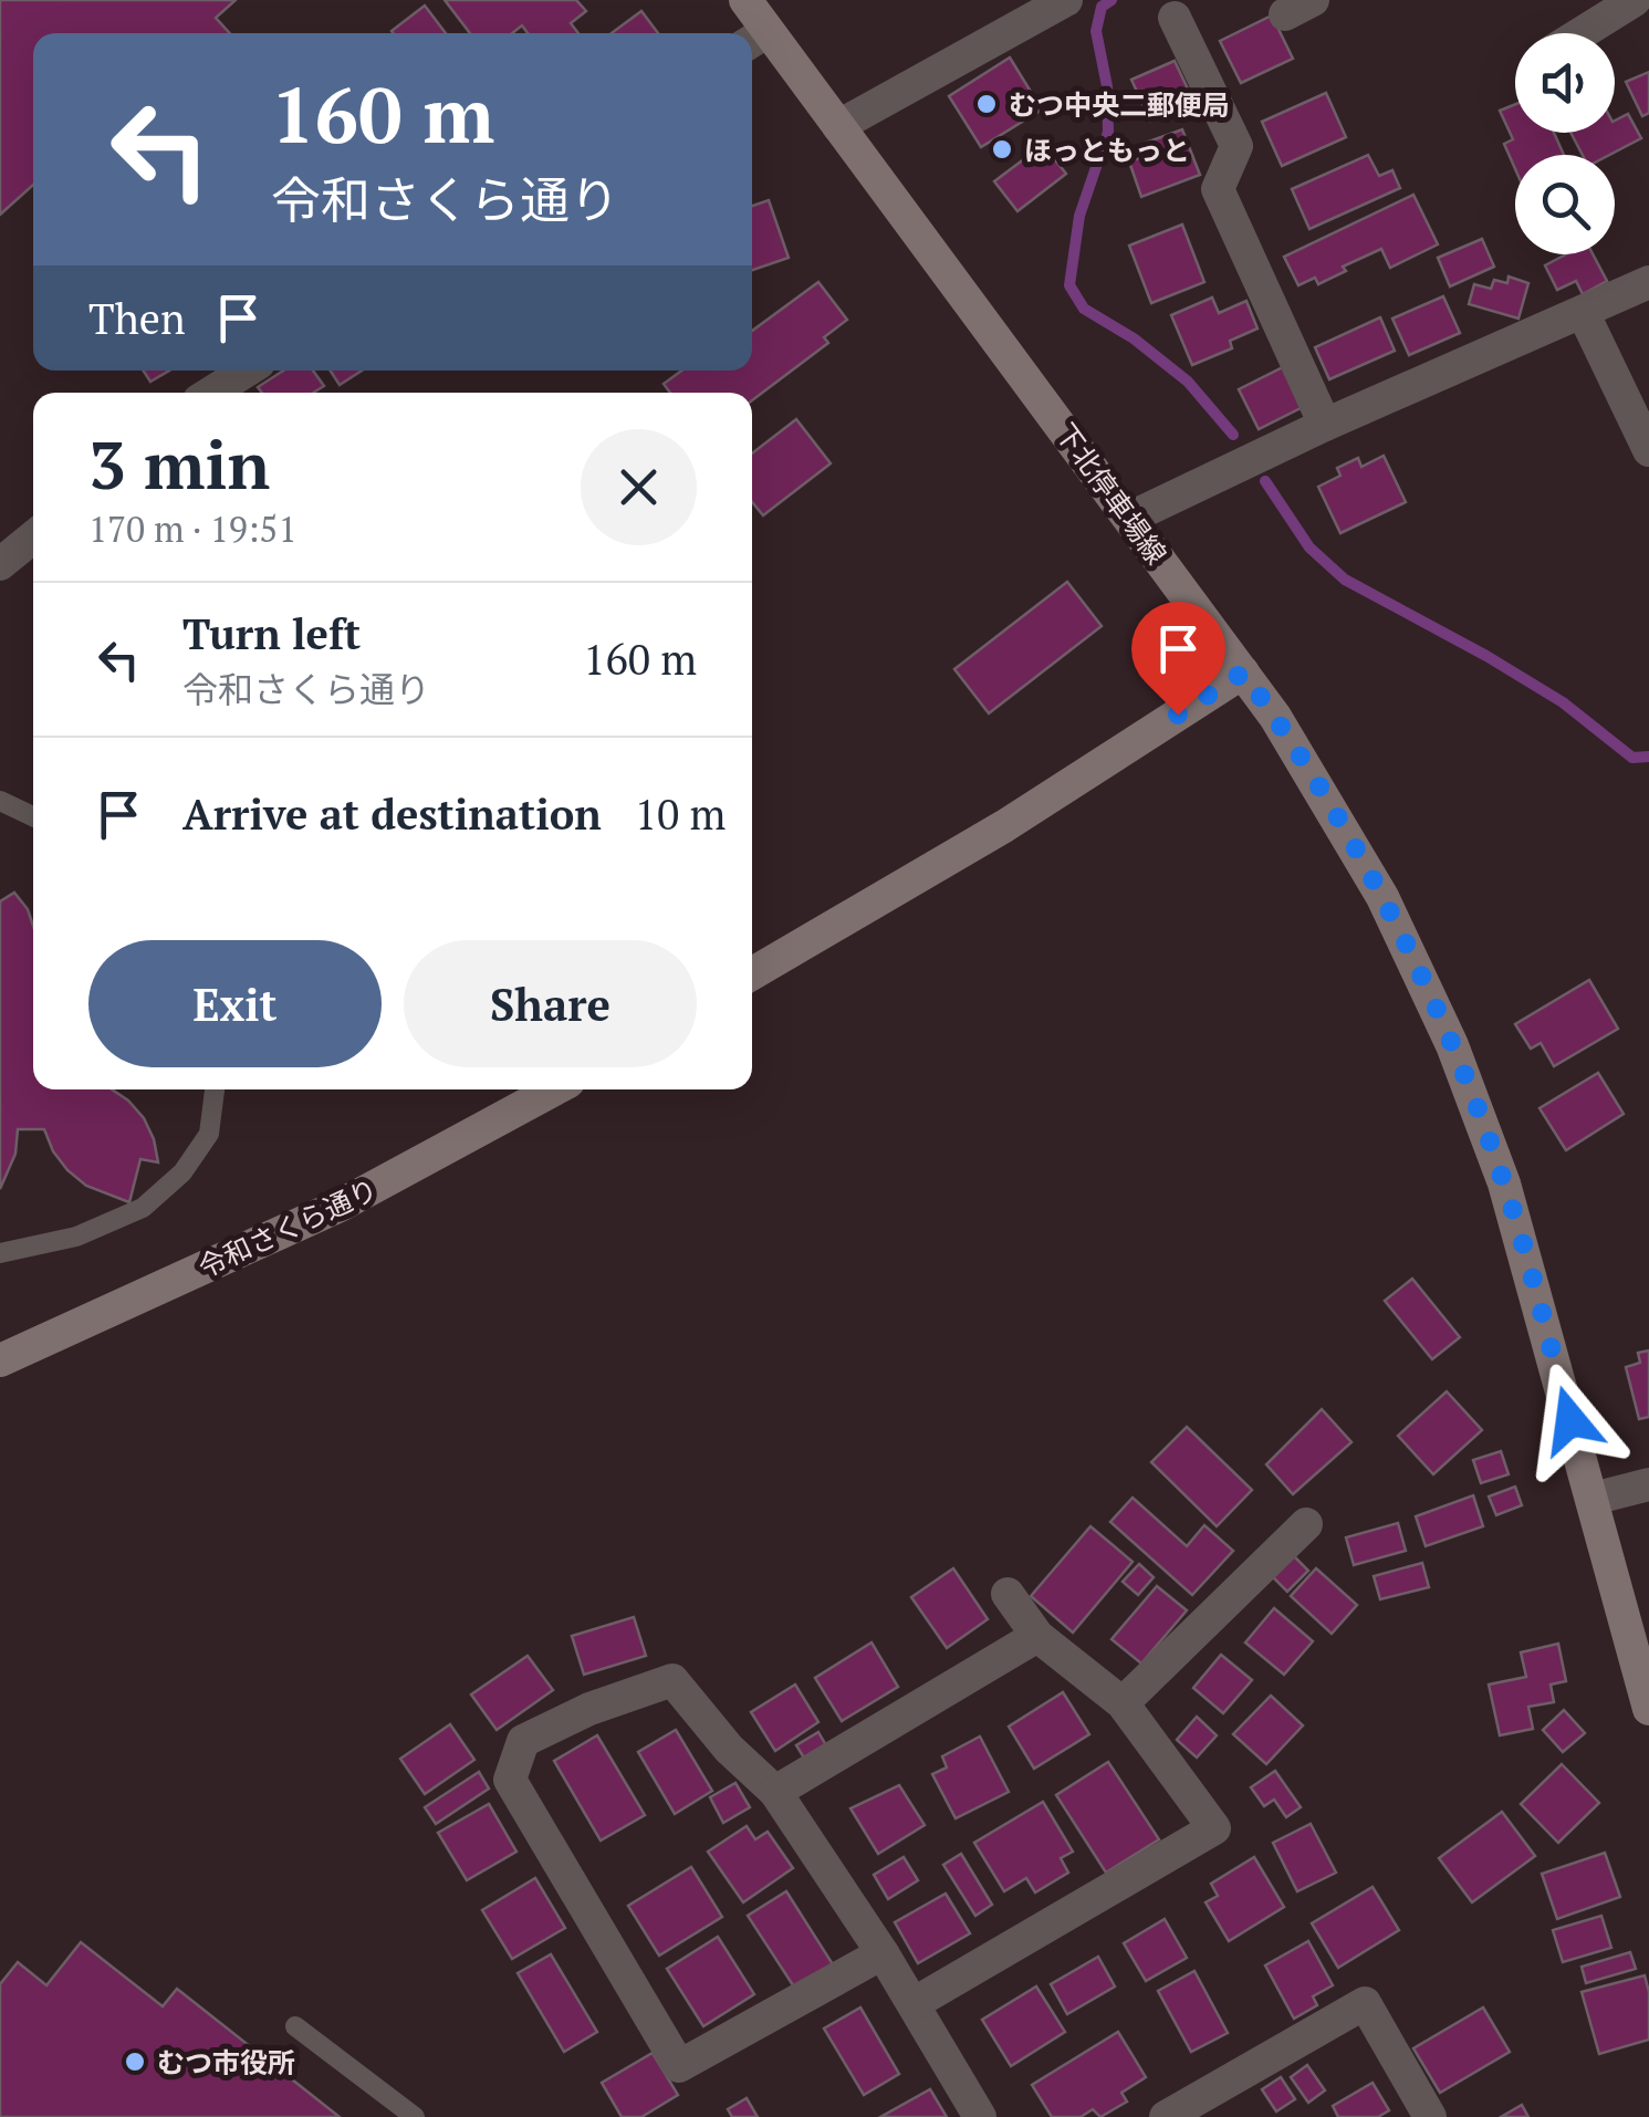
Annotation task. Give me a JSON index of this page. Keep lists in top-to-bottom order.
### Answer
{
  "streets": {
    "main road": ["下北停車場線", "令和さくら通り"]
  },
  "places": ["むつ中央二郵便局", "ほっともっと", "むつ市役所"],
  "page": {
    "turn": ["160 m", "令和さくら通り"],
    "then": "Then",
    "heading": ["3 min", "170 m · 19:51"],
    "list": [
      {
        "name": "Turn left",
        "note": "令和さくら通り",
        "value": "160 m"
      },
      {
        "name": "Arrive at destination",
        "value": "10 m"
      }
    ],
    "buttons": ["Exit", "Share"]
  }
}
